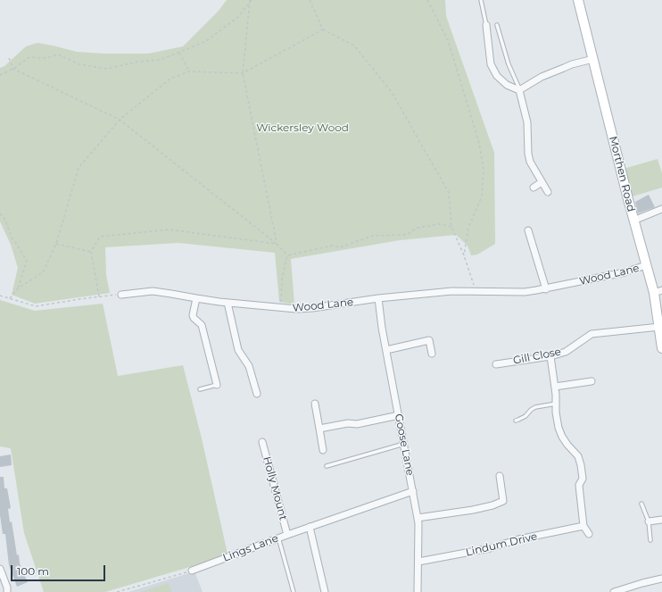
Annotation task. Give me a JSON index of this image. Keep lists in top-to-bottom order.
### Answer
{
  "streets": {
    "main road": ["Morthen Road"],
    "street": [
      "Wood Lane",
      "Gill Close",
      "Goose Lane",
      "Holly Mount",
      "Lindum Drive",
      "Lings Lane"
    ]
  },
  "crossings": [
    ["Morthen Road", "Wood Lane"],
    ["Morthen Road", "Gill Close"],
    ["Wood Lane", "Goose Lane"],
    ["Goose Lane", "Lindum Drive"],
    ["Goose Lane", "Lings Lane"],
    ["Holly Mount", "Lings Lane"]
  ],
  "parks": ["Wickersley Wood"],
  "scale_bar": "100 m"
}
